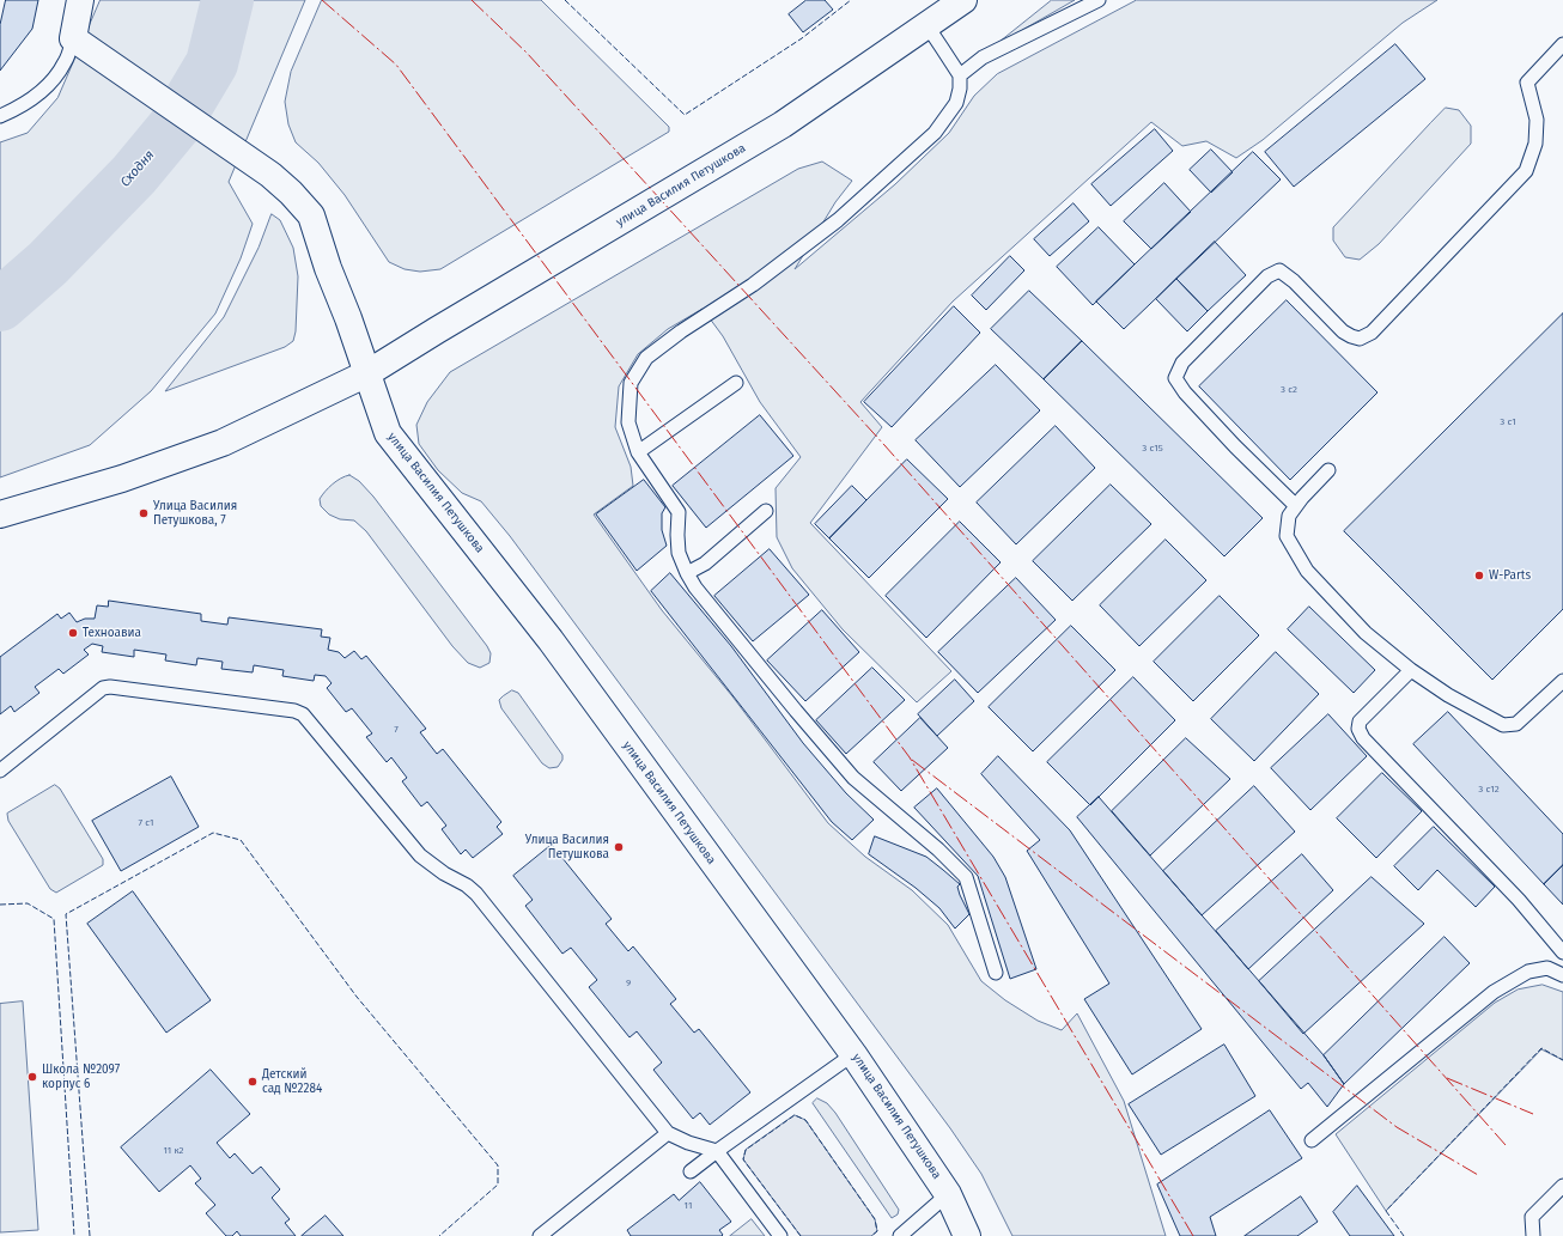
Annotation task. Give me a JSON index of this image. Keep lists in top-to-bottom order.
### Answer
{
  "streets": {
    "street": ["улица Василия Петушкова"]
  },
  "water": ["Сходня"],
  "places": [
    "Улица Василия Петушкова, 7",
    "W-Parts",
    "Техноавиа",
    "Улица Василия Петушкова",
    "Школа №2097 корпус 6",
    "Детский сад №2284"
  ],
  "house_numbers": [
    "3 с2",
    "3 с1",
    "3 с15",
    "7",
    "3 с12",
    "7 с1",
    "9",
    "11 к2",
    "11"
  ]
}
